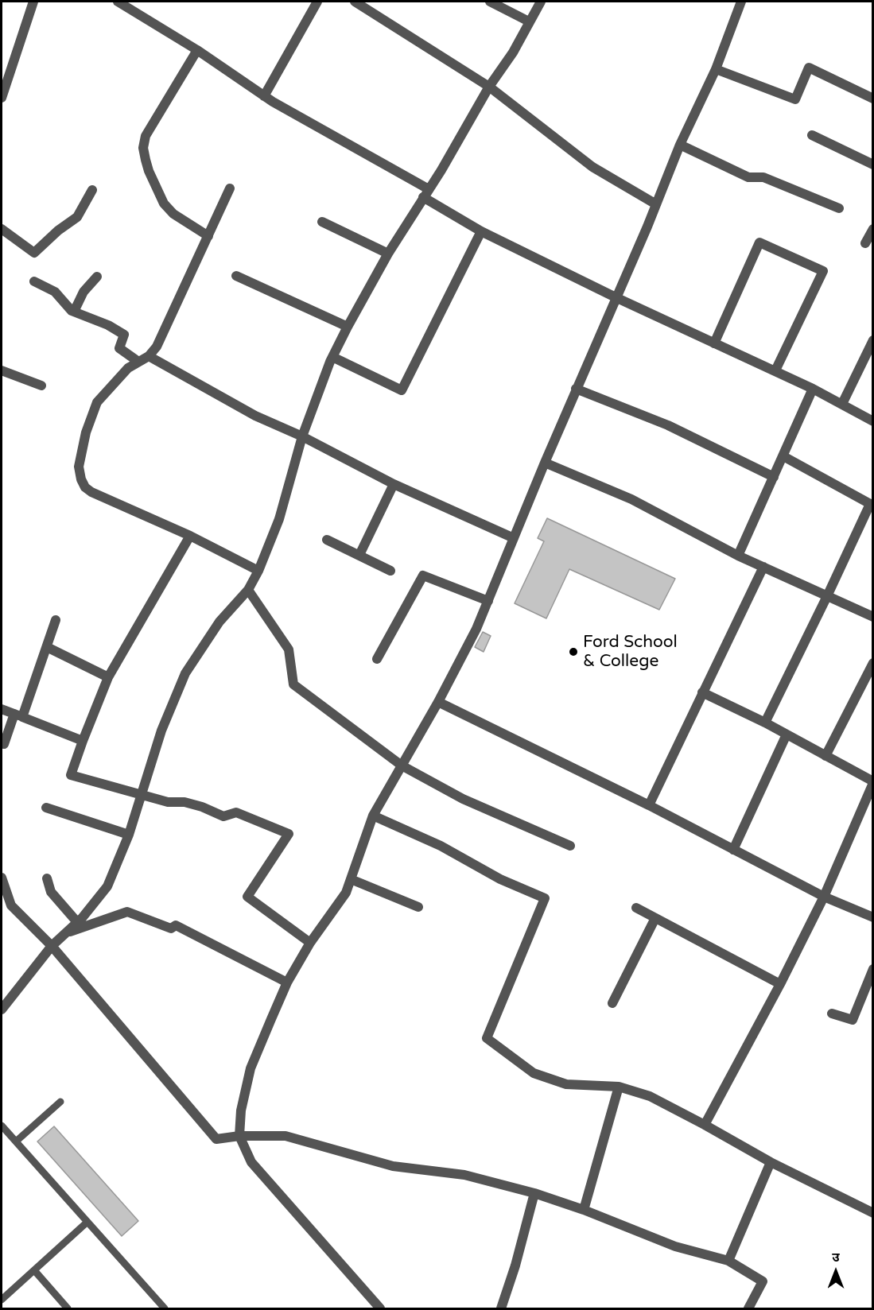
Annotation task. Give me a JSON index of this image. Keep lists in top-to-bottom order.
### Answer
{
  "places": ["Ford School & College"],
  "north": "top"
}
